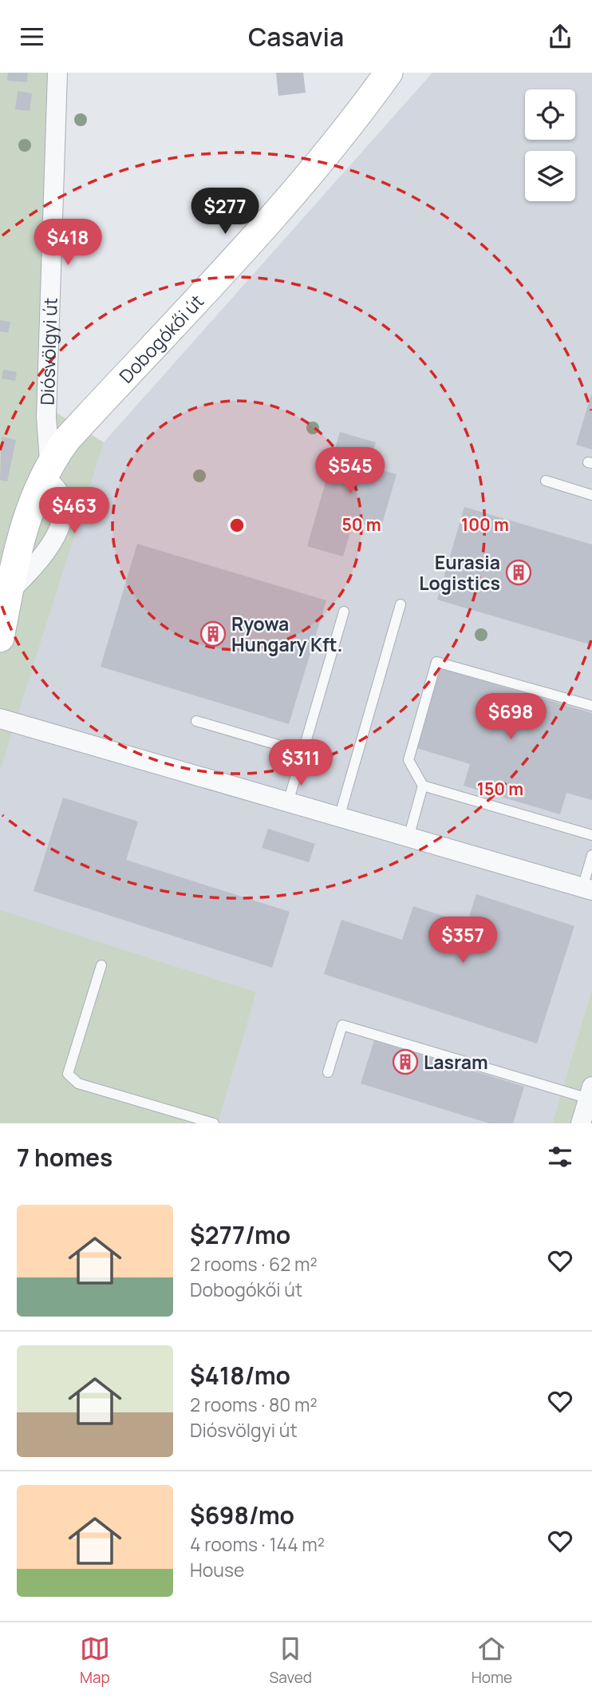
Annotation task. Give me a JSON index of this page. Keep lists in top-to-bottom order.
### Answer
{
  "streets": {
    "main road": ["Dobogókői út"],
    "street": ["Diósvölgyi út"]
  },
  "crossings": [
    ["Dobogókői út", "Diósvölgyi út"]
  ],
  "places": {
    "building": ["Eurasia Logistics", "Ryowa Hungary Kft.", "Lasram"]
  },
  "page": {
    "header": "Casavia",
    "price": [
      "$277",
      "$418",
      "$545",
      "$463",
      "$698",
      "$311",
      "$357"
    ],
    "heading": "7 homes",
    "list": [
      {
        "name": "$277/mo",
        "note": "2 rooms · 62 m² · Dobogókői út"
      },
      {
        "name": "$418/mo",
        "note": "2 rooms · 80 m² · Diósvölgyi út"
      },
      {
        "name": "$698/mo",
        "note": "4 rooms · 144 m² · House"
      }
    ],
    "tabs": ["Map", "Saved", "Home"]
  },
  "rings": ["50 m", "100 m", "150 m"]
}
